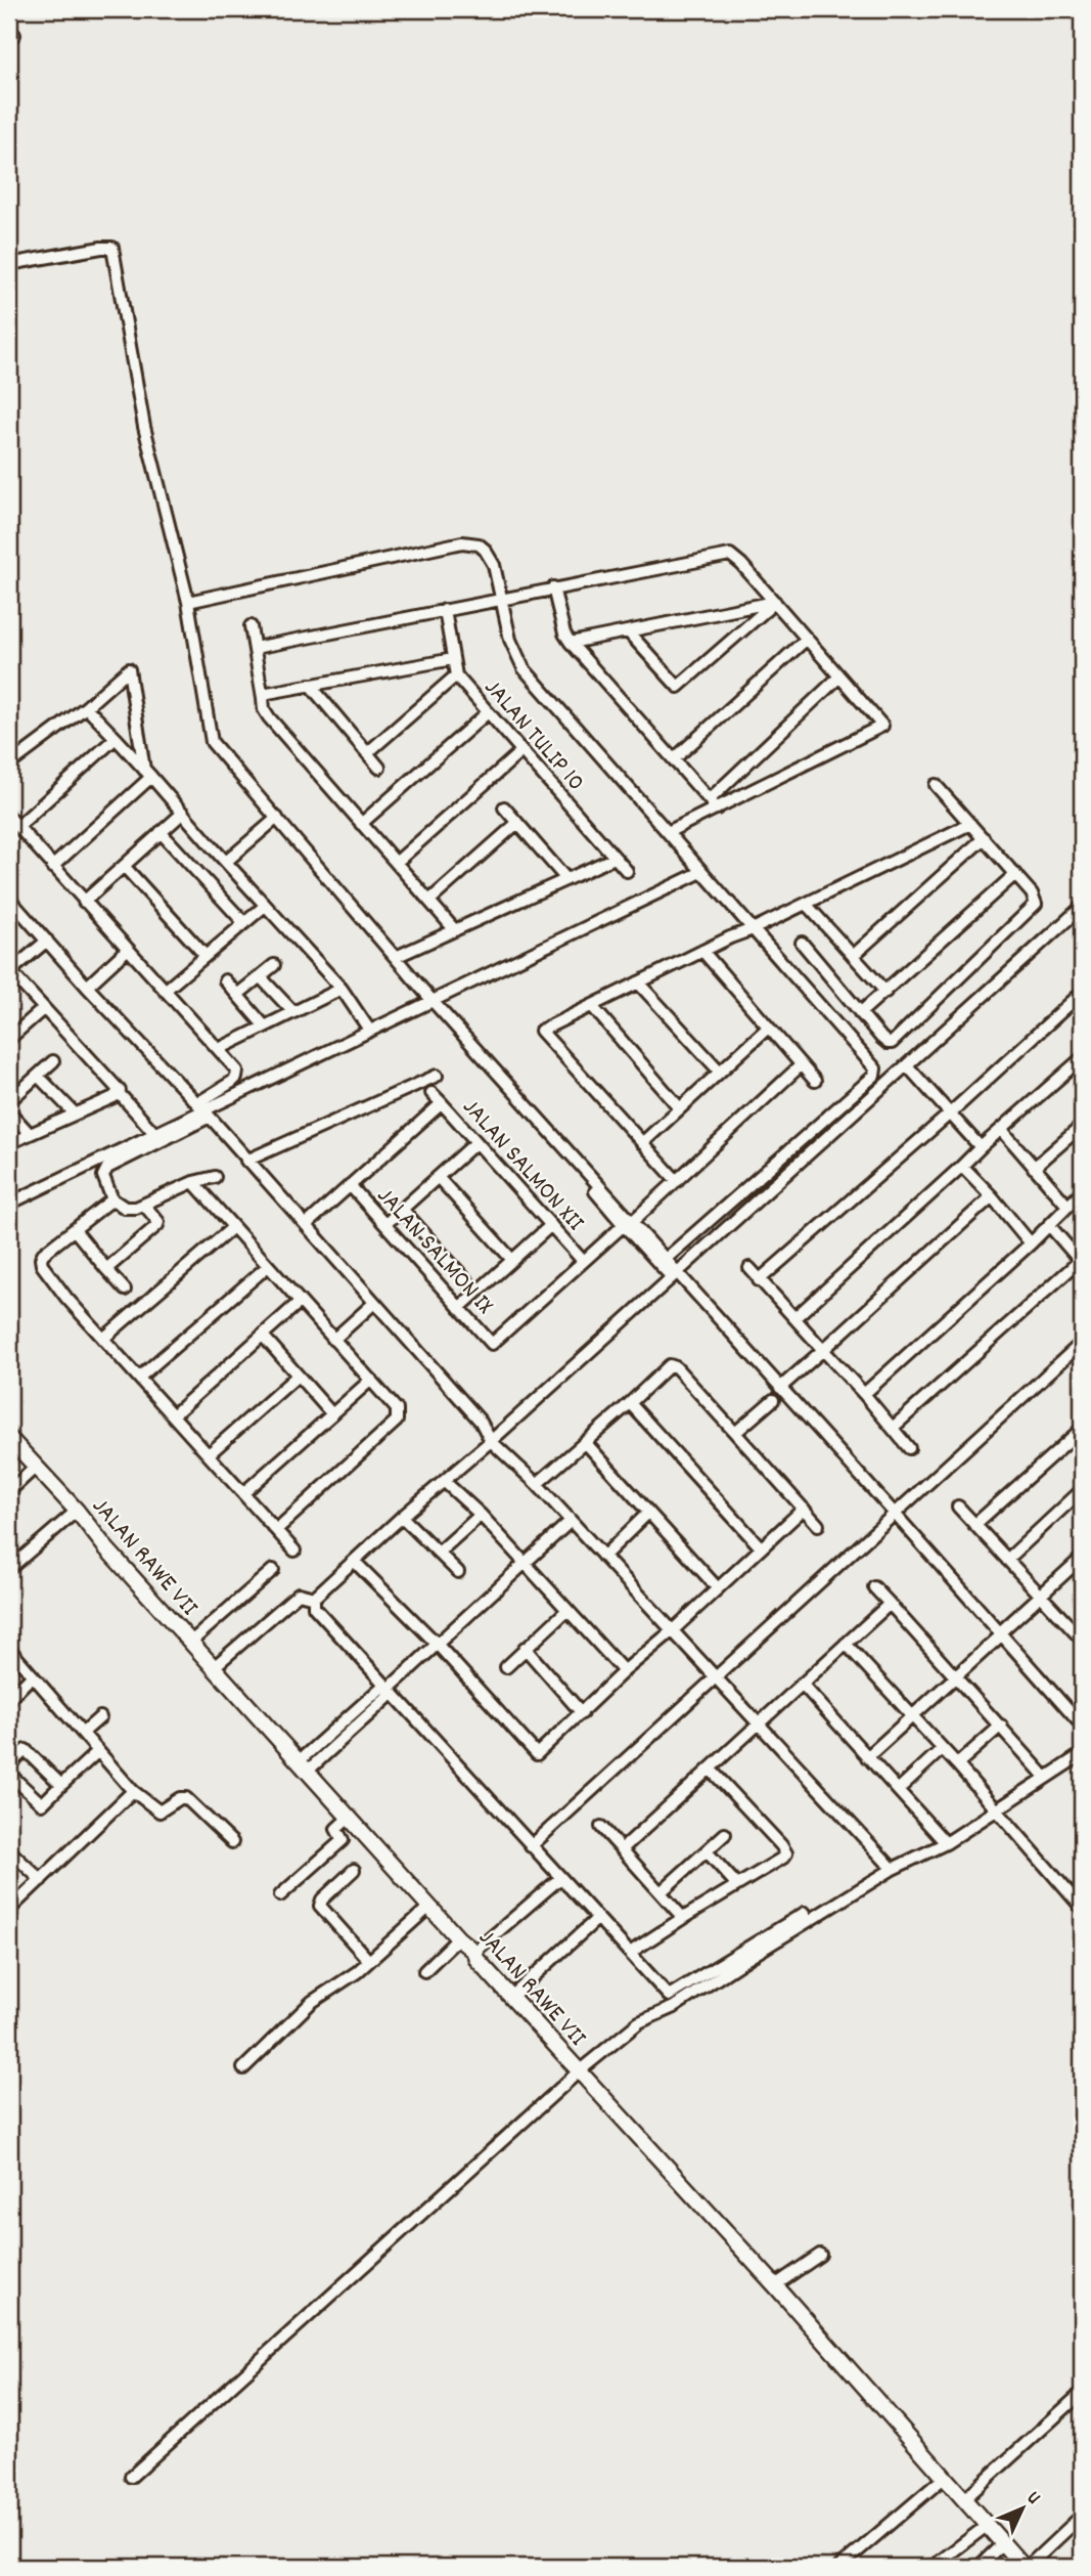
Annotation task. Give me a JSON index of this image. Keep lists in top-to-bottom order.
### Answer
{
  "streets": {
    "main road": ["JALAN RAWE VII"],
    "street": ["JALAN TULIP 10", "JALAN SALMON XII", "JALAN SALMON IX"]
  },
  "crossings": [
    ["JALAN SALMON XII", "JALAN SALMON IX"]
  ],
  "north": "top right"
}
